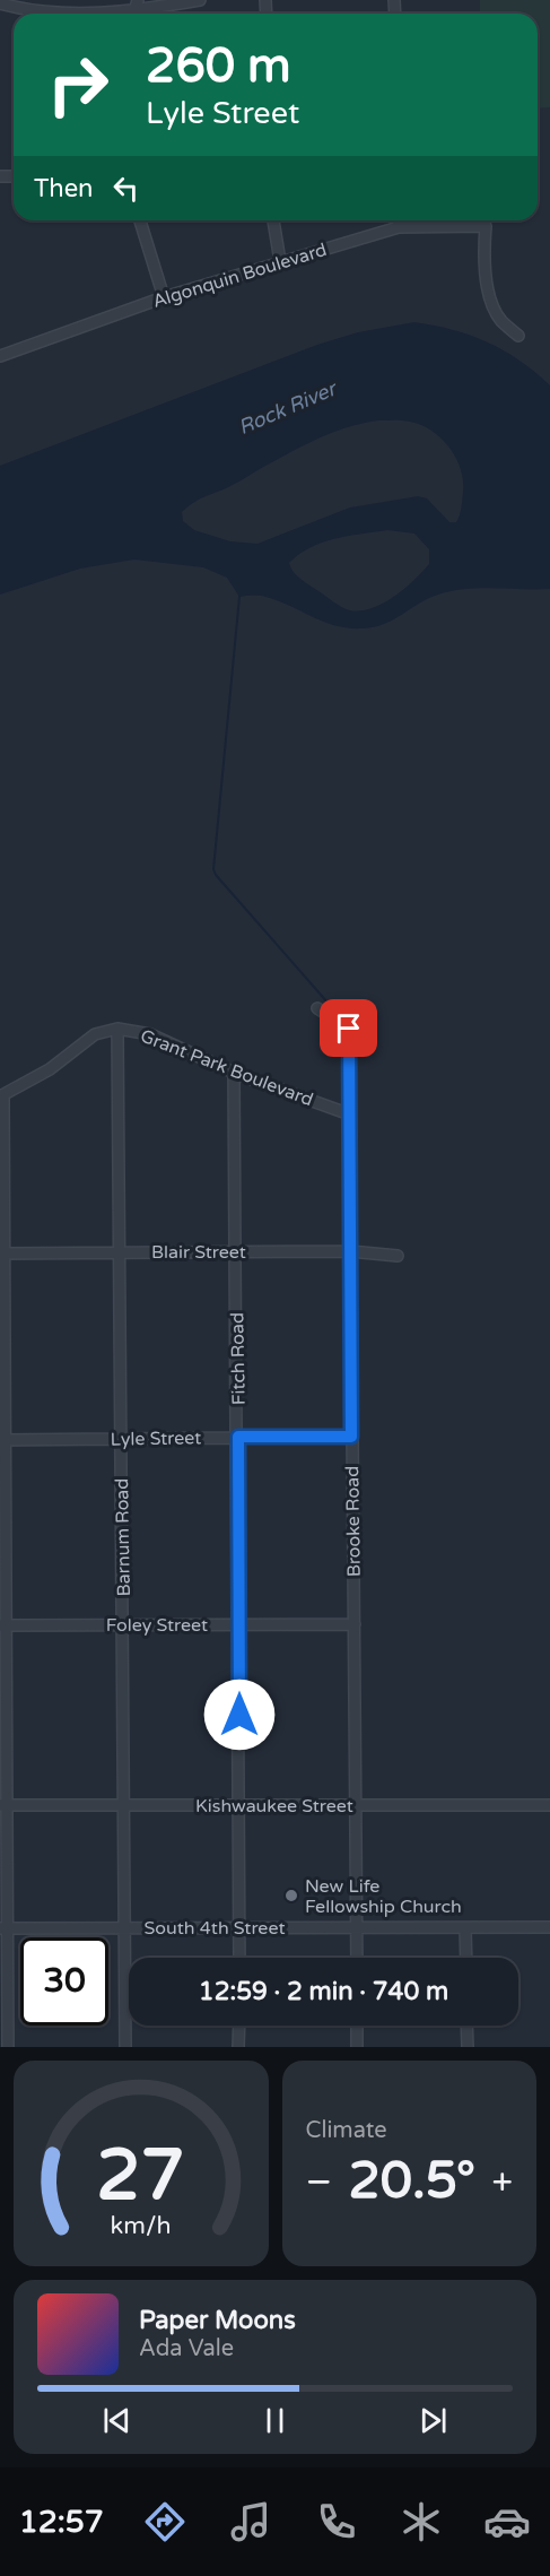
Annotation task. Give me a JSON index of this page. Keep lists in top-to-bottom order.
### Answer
{
  "streets": {
    "street": [
      "Algonquin Boulevard",
      "Grant Park Boulevard",
      "Blair Street",
      "Fitch Road",
      "Lyle Street",
      "Brooke Road",
      "Barnum Road",
      "Foley Street",
      "Kishwaukee Street",
      "South 4th Street"
    ]
  },
  "crossings": [
    ["Grant Park Boulevard", "Fitch Road"],
    ["Grant Park Boulevard", "Brooke Road"],
    ["Grant Park Boulevard", "Barnum Road"],
    ["Blair Street", "Fitch Road"],
    ["Blair Street", "Brooke Road"],
    ["Blair Street", "Barnum Road"],
    ["Fitch Road", "Lyle Street"],
    ["Fitch Road", "Foley Street"],
    ["Fitch Road", "Kishwaukee Street"],
    ["Fitch Road", "South 4th Street"],
    ["Lyle Street", "Brooke Road"],
    ["Lyle Street", "Barnum Road"],
    ["Brooke Road", "Foley Street"],
    ["Brooke Road", "Kishwaukee Street"],
    ["Brooke Road", "South 4th Street"],
    ["Barnum Road", "Foley Street"],
    ["Barnum Road", "Kishwaukee Street"],
    ["Barnum Road", "South 4th Street"]
  ],
  "water": ["Rock River"],
  "places": ["New Life Fellowship Church"],
  "page": {
    "turn": ["260 m", "Lyle Street"],
    "then": "Then",
    "limit": "30",
    "trip": "12:59 · 2 min · 740 m",
    "tile": "Climate",
    "heat": ["−", "20.5°", "+"],
    "song": ["Paper Moons", "Ada Vale"],
    "tabs": "12:57",
    "gauge": ["27", "km/h"]
  }
}
